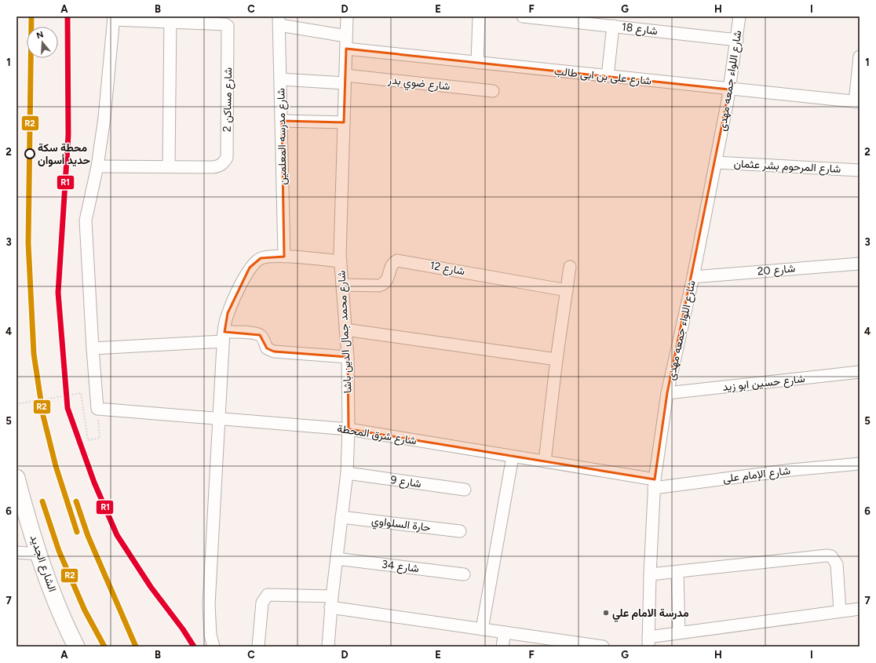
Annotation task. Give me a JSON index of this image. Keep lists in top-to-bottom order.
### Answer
{
  "streets": {
    "street": [
      "شارع 18",
      "شارع على بن ابى طالب",
      "شارع اللواء جمعه مهدى",
      "شارع ضوي بدر",
      "شارع مساكن 2",
      "شارع مدرسه المعلمين",
      "شارع المرحوم بشر عثمان",
      "شارع 12",
      "شارع 20",
      "شارع محمد جمال الدين باشا",
      "شارع حسين ابو زيد",
      "شارع شرق المحطة",
      "شارع الإمام على",
      "شارع 9",
      "حارة السلواوي",
      "الشارع الجديد",
      "شارع 34"
    ]
  },
  "crossings": [
    ["شارع 18", "شارع اللواء جمعه مهدى"],
    ["شارع على بن ابى طالب", "شارع اللواء جمعه مهدى"],
    ["شارع على بن ابى طالب", "شارع محمد جمال الدين باشا"],
    ["شارع اللواء جمعه مهدى", "شارع المرحوم بشر عثمان"],
    ["شارع اللواء جمعه مهدى", "شارع 20"],
    ["شارع اللواء جمعه مهدى", "شارع حسين ابو زيد"],
    ["شارع اللواء جمعه مهدى", "شارع شرق المحطة"],
    ["شارع اللواء جمعه مهدى", "شارع الإمام على"],
    ["شارع ضوي بدر", "شارع مدرسه المعلمين"],
    ["شارع ضوي بدر", "شارع محمد جمال الدين باشا"],
    ["شارع 12", "شارع محمد جمال الدين باشا"],
    ["شارع محمد جمال الدين باشا", "شارع شرق المحطة"],
    ["شارع محمد جمال الدين باشا", "شارع 9"],
    ["شارع محمد جمال الدين باشا", "حارة السلواوي"],
    ["شارع محمد جمال الدين باشا", "شارع 34"],
    ["شارع شرق المحطة", "شارع الإمام على"]
  ],
  "places": ["محطة سكة حديد أسوان", "مدرسة الامام علي"],
  "lines": ["transit line R1", "transit line R2"],
  "north": "top",
  "grid": {
    "columns": [
      "A",
      "B",
      "C",
      "D",
      "E",
      "F",
      "G",
      "H",
      "I"
    ],
    "rows": [
      "1",
      "2",
      "3",
      "4",
      "5",
      "6",
      "7"
    ]
  }
}
